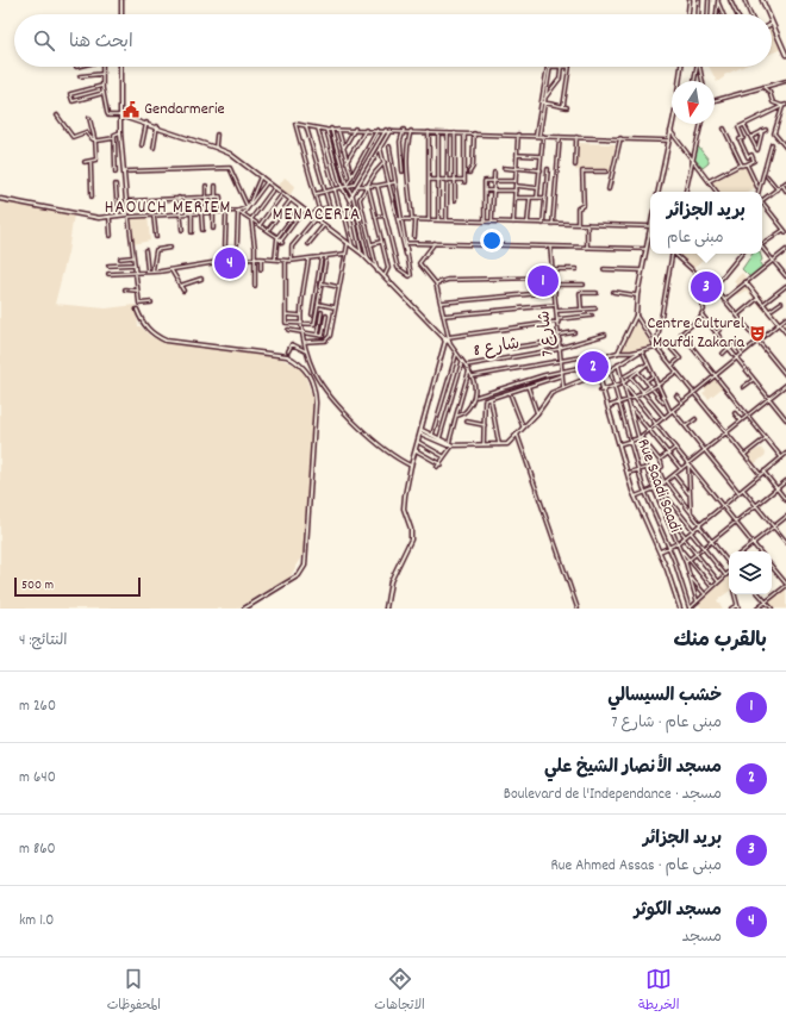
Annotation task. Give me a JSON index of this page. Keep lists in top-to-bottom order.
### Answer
{
  "streets": {
    "street": ["شارع 7", "شارع 8", "Rue Saadi Saadi"]
  },
  "crossings": [
    ["شارع 7", "شارع 8"]
  ],
  "districts": ["HAOUCH MERIEM", "MENACERIA"],
  "places": {
    "public building": ["Gendarmerie"],
    "theatre": ["Centre Culturel Moufdi Zakaria"]
  },
  "scale_bar": "500 m",
  "north": "bottom",
  "page": {
    "search": "ابحث هنا",
    "popup": ["بريد الجزائر", "مبنى عام"],
    "pins": [
      "4",
      "1",
      "3",
      "2"
    ],
    "scale": "500 m",
    "heading": ["بالقرب منك", "النتائج: 4"],
    "list": [
      {
        "mark": "1",
        "name": "خشب السيسالي",
        "note": "مبنى عام · شارع 7",
        "value": "260 m"
      },
      {
        "mark": "2",
        "name": "مسجد الأنصار الشيخ علي",
        "note": "مسجد · Boulevard de l'Independance",
        "value": "640 m"
      },
      {
        "mark": "3",
        "name": "بريد الجزائر",
        "note": "مبنى عام · Rue Ahmed Assas",
        "value": "860 m"
      },
      {
        "mark": "4",
        "name": "مسجد الكوثر",
        "note": "مسجد",
        "value": "1.0 km"
      }
    ],
    "nav": ["الخريطة", "الاتجاهات", "المحفوظات"]
  }
}
